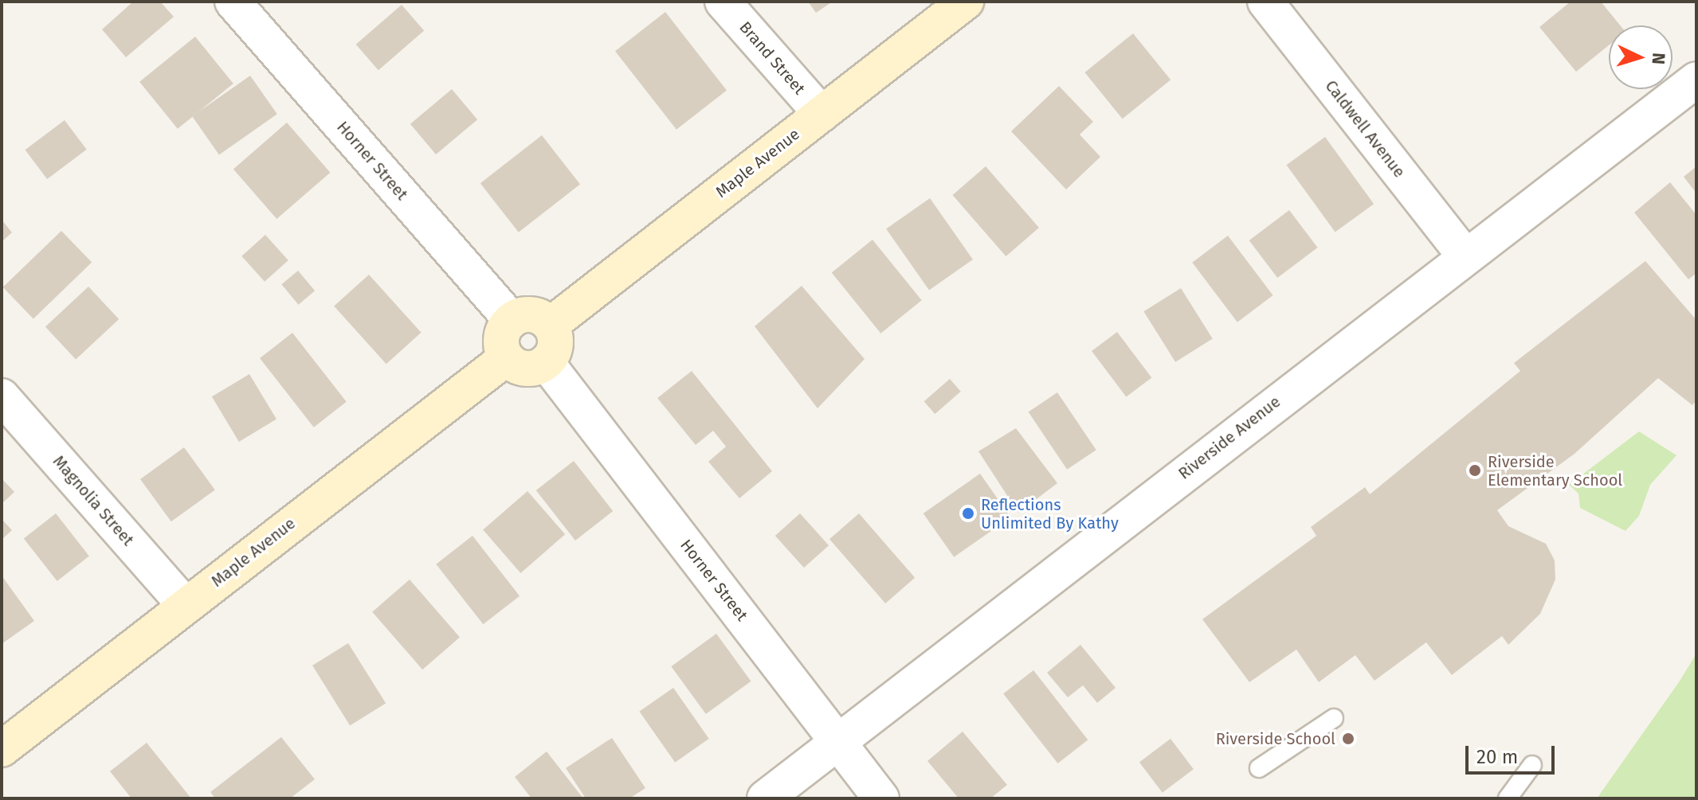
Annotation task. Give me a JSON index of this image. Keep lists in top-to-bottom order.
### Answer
{
  "streets": {
    "main road": ["Maple Avenue"],
    "street": [
      "Brand Street",
      "Caldwell Avenue",
      "Horner Street",
      "Riverside Avenue",
      "Magnolia Street"
    ]
  },
  "crossings": [
    ["Brand Street", "Maple Avenue"],
    ["Caldwell Avenue", "Riverside Avenue"],
    ["Horner Street", "Maple Avenue"],
    ["Horner Street", "Riverside Avenue"],
    ["Maple Avenue", "Magnolia Street"]
  ],
  "places": ["Riverside Elementary School", "Reflections Unlimited By Kathy", "Riverside School"],
  "scale_bar": "20 m",
  "north": "right"
}
